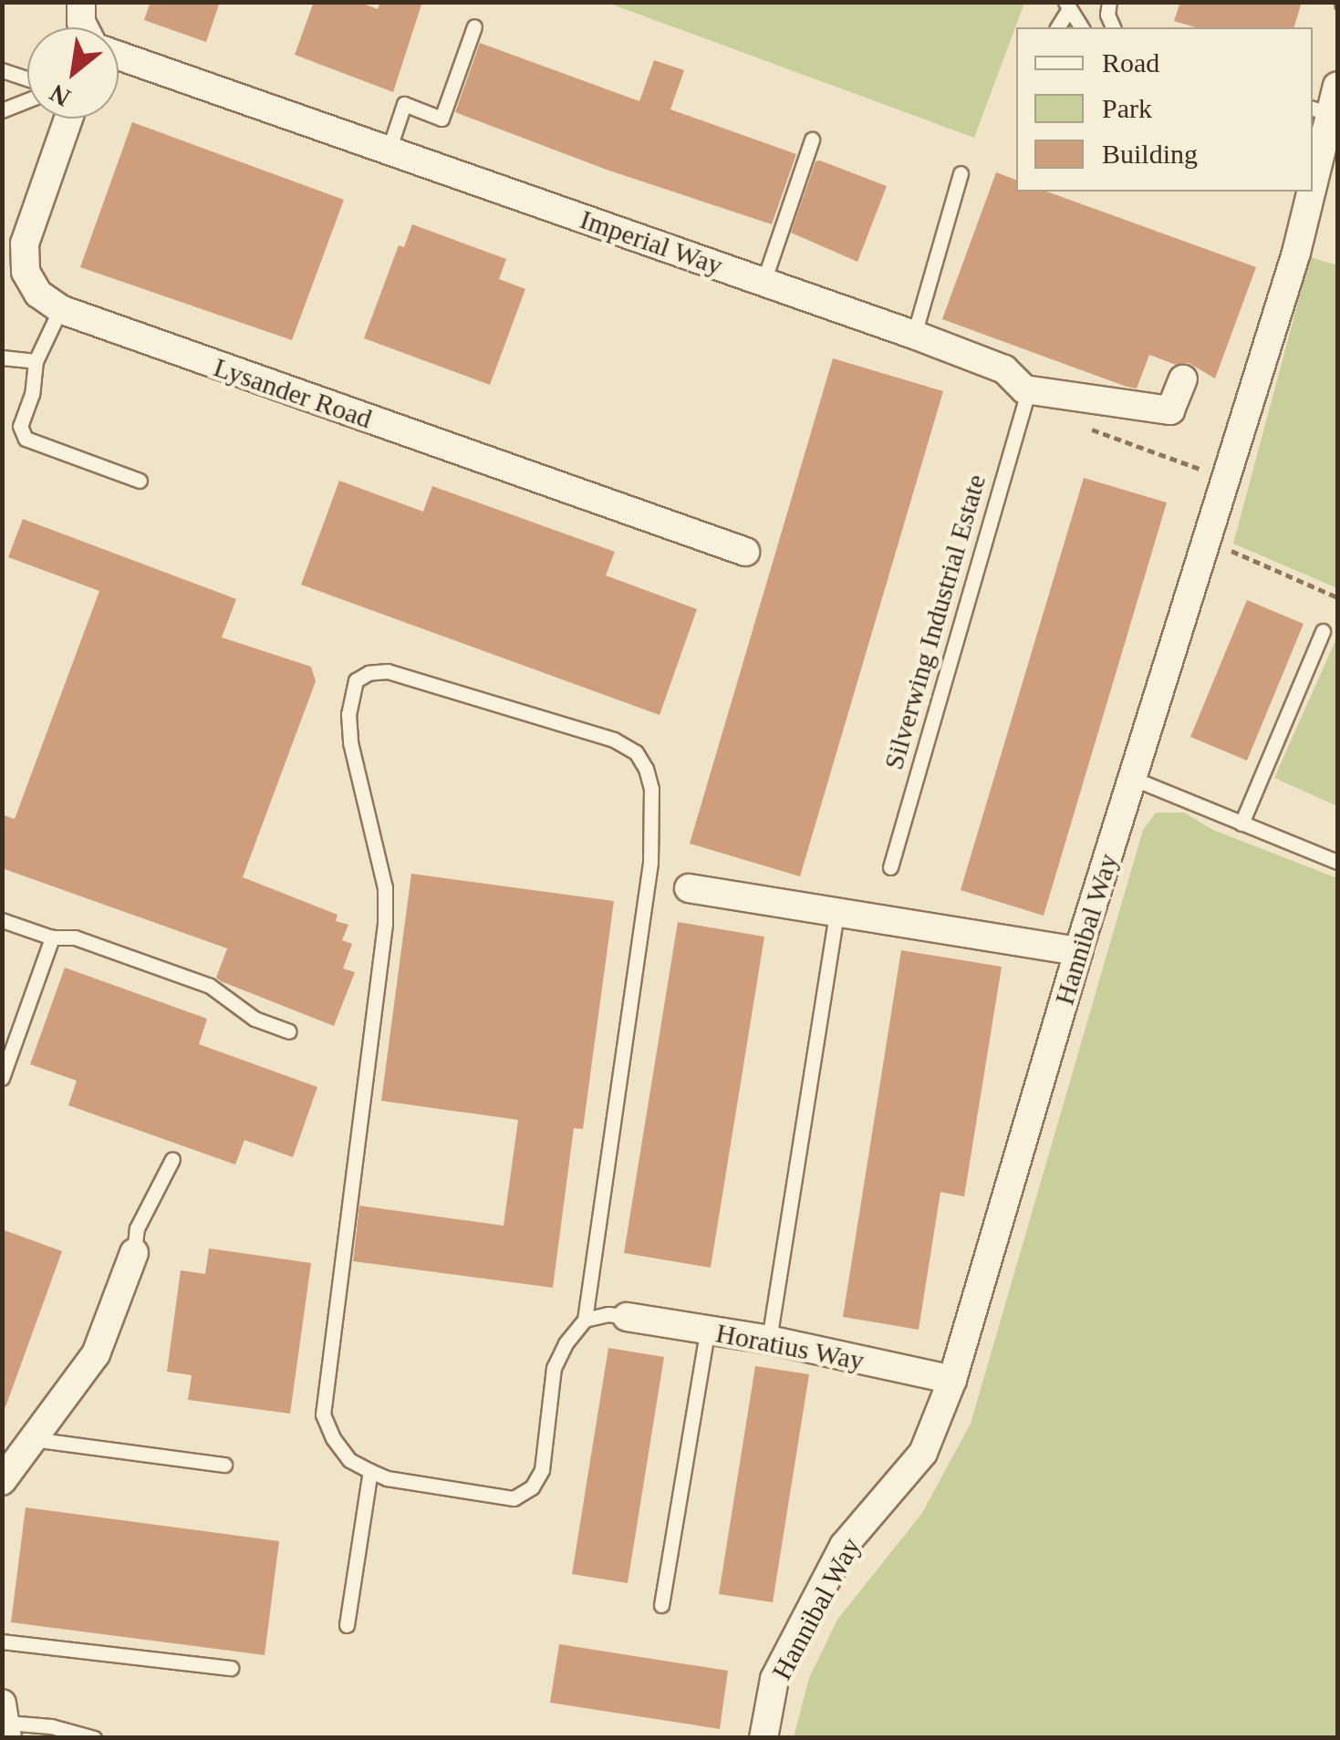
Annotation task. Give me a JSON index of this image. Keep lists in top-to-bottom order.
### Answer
{
  "streets": {
    "street": [
      "Imperial Way",
      "Lysander Road",
      "Hannibal Way",
      "Horatius Way"
    ],
    "lane": ["Silverwing Industrial Estate"]
  },
  "crossings": [
    ["Imperial Way", "Silverwing Industrial Estate"],
    ["Hannibal Way", "Horatius Way"]
  ],
  "legend": ["Road", "Park", "Building"],
  "north": "bottom left"
}
